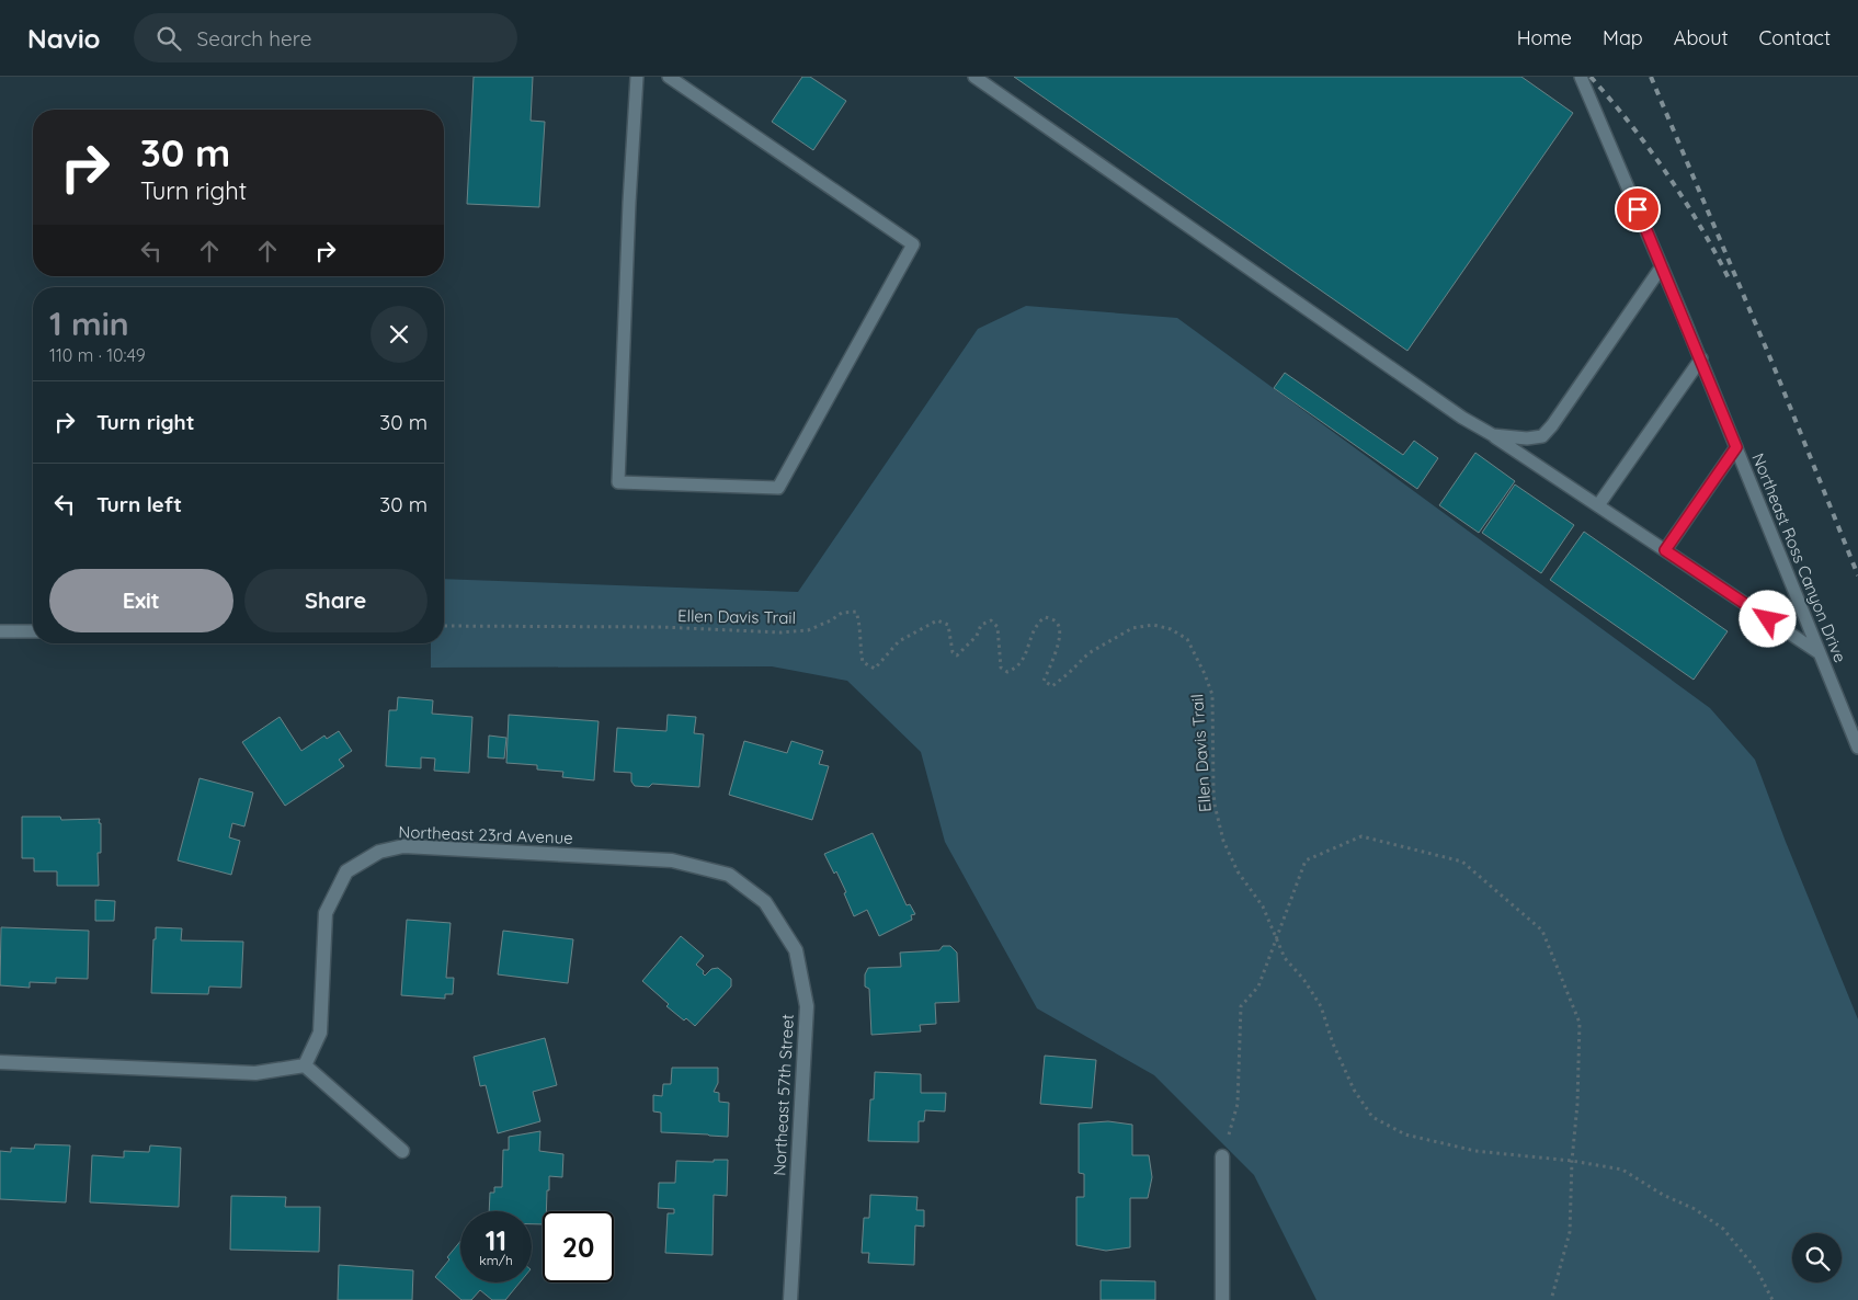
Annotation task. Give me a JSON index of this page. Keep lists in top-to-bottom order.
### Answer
{
  "streets": {
    "street": ["Northeast 23rd Avenue", "Northeast 57th Street"],
    "lane": ["Northeast Ross Canyon Drive"],
    "path": ["Ellen Davis Trail"]
  },
  "crossings": [
    ["Northeast 23rd Avenue", "Northeast 57th Street"]
  ],
  "page": {
    "header": "Navio",
    "search": "Search here",
    "nav": [
      "Home",
      "Map",
      "About",
      "Contact"
    ],
    "turn": ["30 m", "Turn right"],
    "heading": ["1 min", "110 m · 10:49"],
    "list": [
      {
        "name": "Turn right",
        "value": "30 m"
      },
      {
        "name": "Turn left",
        "value": "30 m"
      }
    ],
    "buttons": ["Exit", "Share"],
    "speed": "11 km/h",
    "limit": "20"
  }
}
